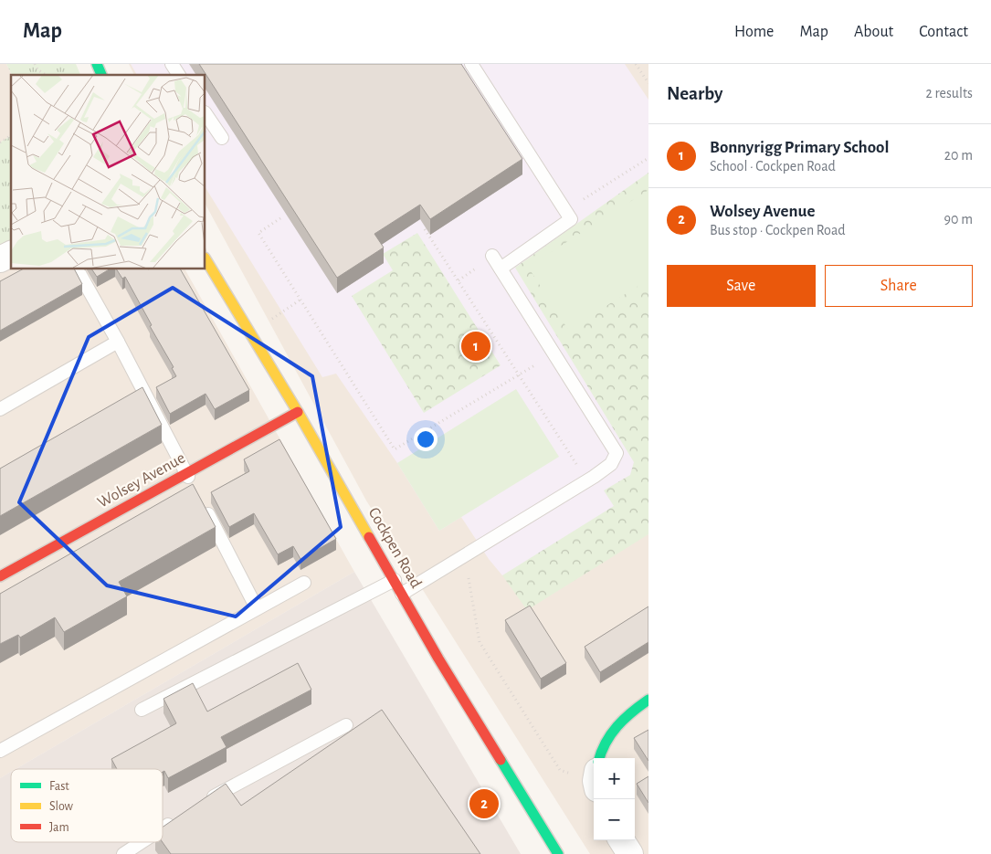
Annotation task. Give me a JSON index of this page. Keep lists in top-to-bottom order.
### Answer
{
  "streets": {
    "main road": ["Wolsey Avenue", "Cockpen Road"]
  },
  "crossings": [
    ["Wolsey Avenue", "Cockpen Road"]
  ],
  "legend": ["Fast", "Slow", "Jam"],
  "page": {
    "header": "Map",
    "nav": [
      "Home",
      "Map",
      "About",
      "Contact"
    ],
    "heading": ["Nearby", "2 results"],
    "list": [
      {
        "mark": "1",
        "name": "Bonnyrigg Primary School",
        "note": "School · Cockpen Road",
        "value": "20 m"
      },
      {
        "mark": "2",
        "name": "Wolsey Avenue",
        "note": "Bus stop · Cockpen Road",
        "value": "90 m"
      }
    ],
    "buttons": ["Save", "Share"],
    "pins": ["1", "2"],
    "map_buttons": ["+", "−"]
  }
}
